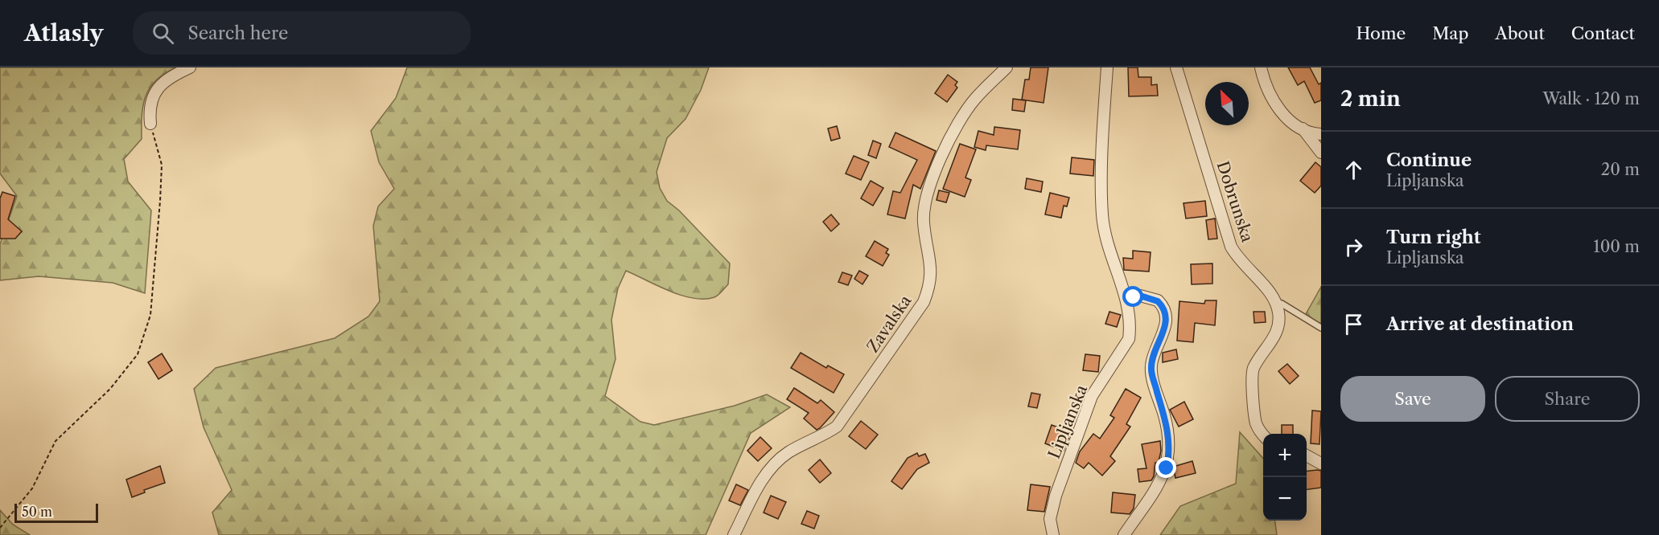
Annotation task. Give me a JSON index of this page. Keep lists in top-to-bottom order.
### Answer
{
  "streets": {
    "street": ["Dobrunska", "Zavalska", "Lipljanska"]
  },
  "scale_bar": "50 m",
  "north": "top left",
  "page": {
    "header": "Atlasly",
    "search": "Search here",
    "nav": [
      "Home",
      "Map",
      "About",
      "Contact"
    ],
    "heading": ["2 min", "Walk · 120 m"],
    "list": [
      ["Continue", "Lipljanska", "20 m"],
      ["Turn right", "Lipljanska", "100 m"],
      "Arrive at destination"
    ],
    "buttons": ["Save", "Share"],
    "map_buttons": ["+", "−"],
    "scale": "50 m"
  }
}
